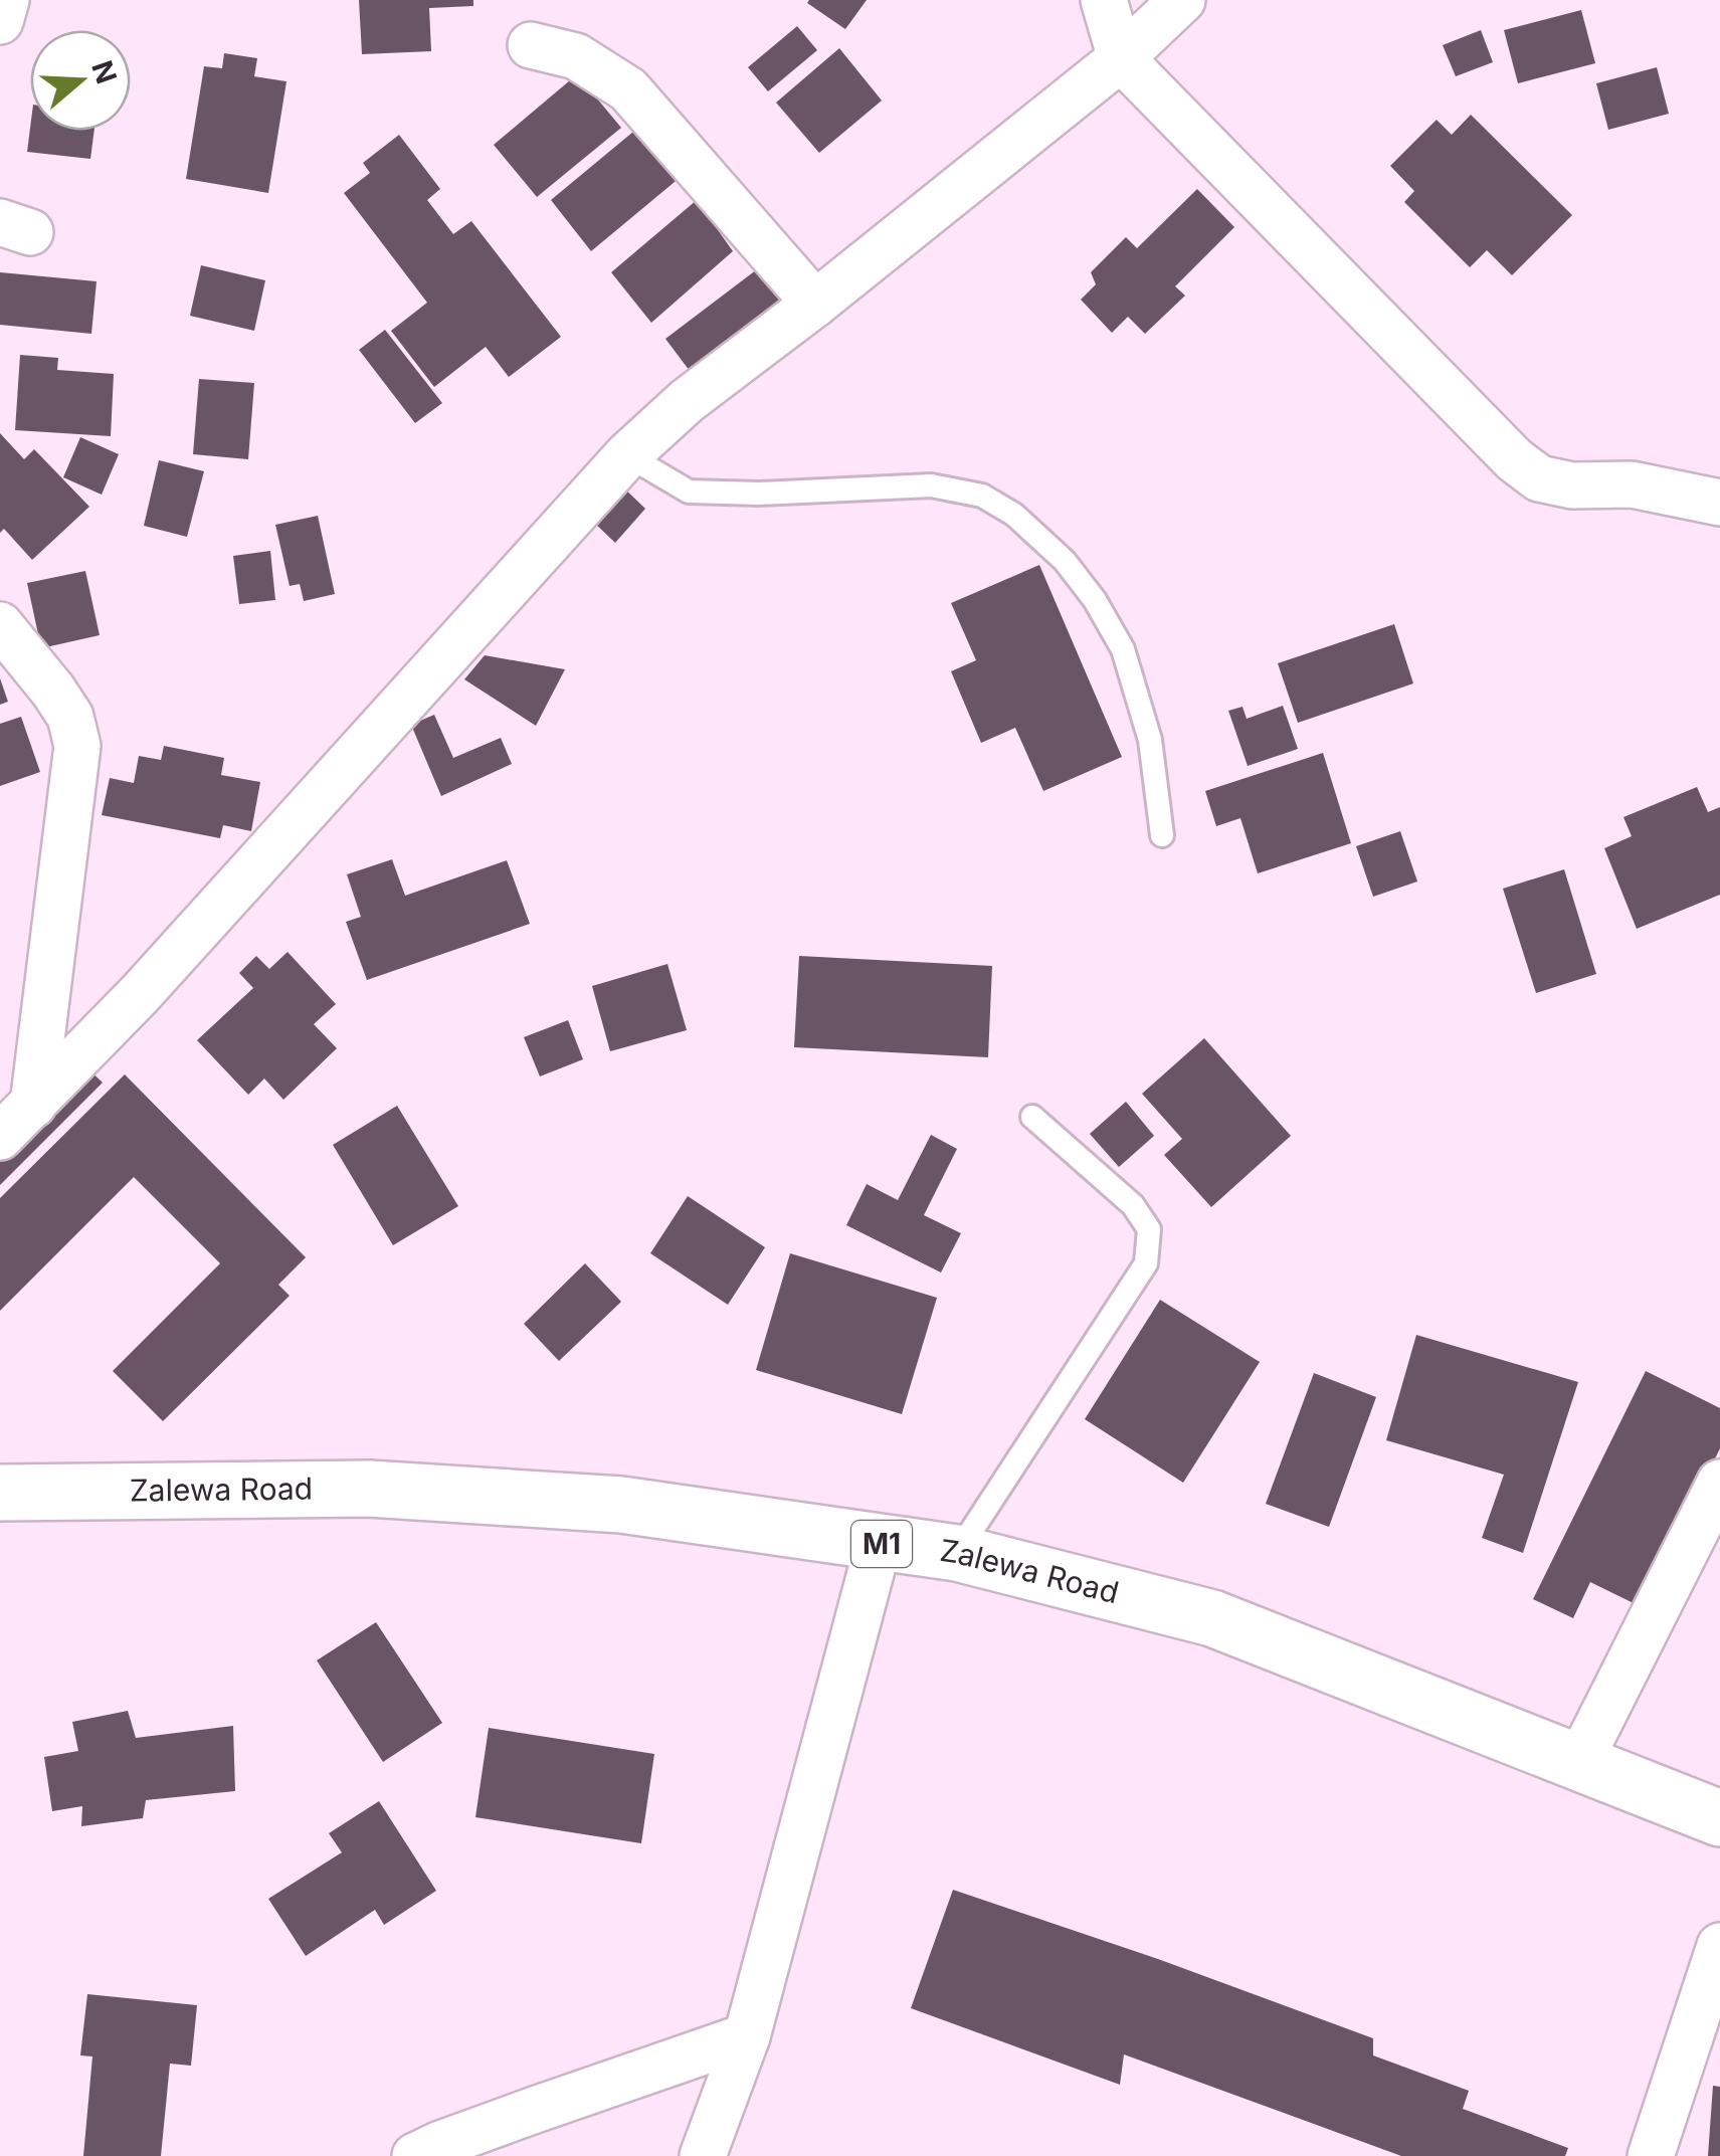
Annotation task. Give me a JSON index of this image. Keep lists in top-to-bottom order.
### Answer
{
  "streets": {
    "highway": ["Zalewa Road", "M1"]
  },
  "north": "right"
}
